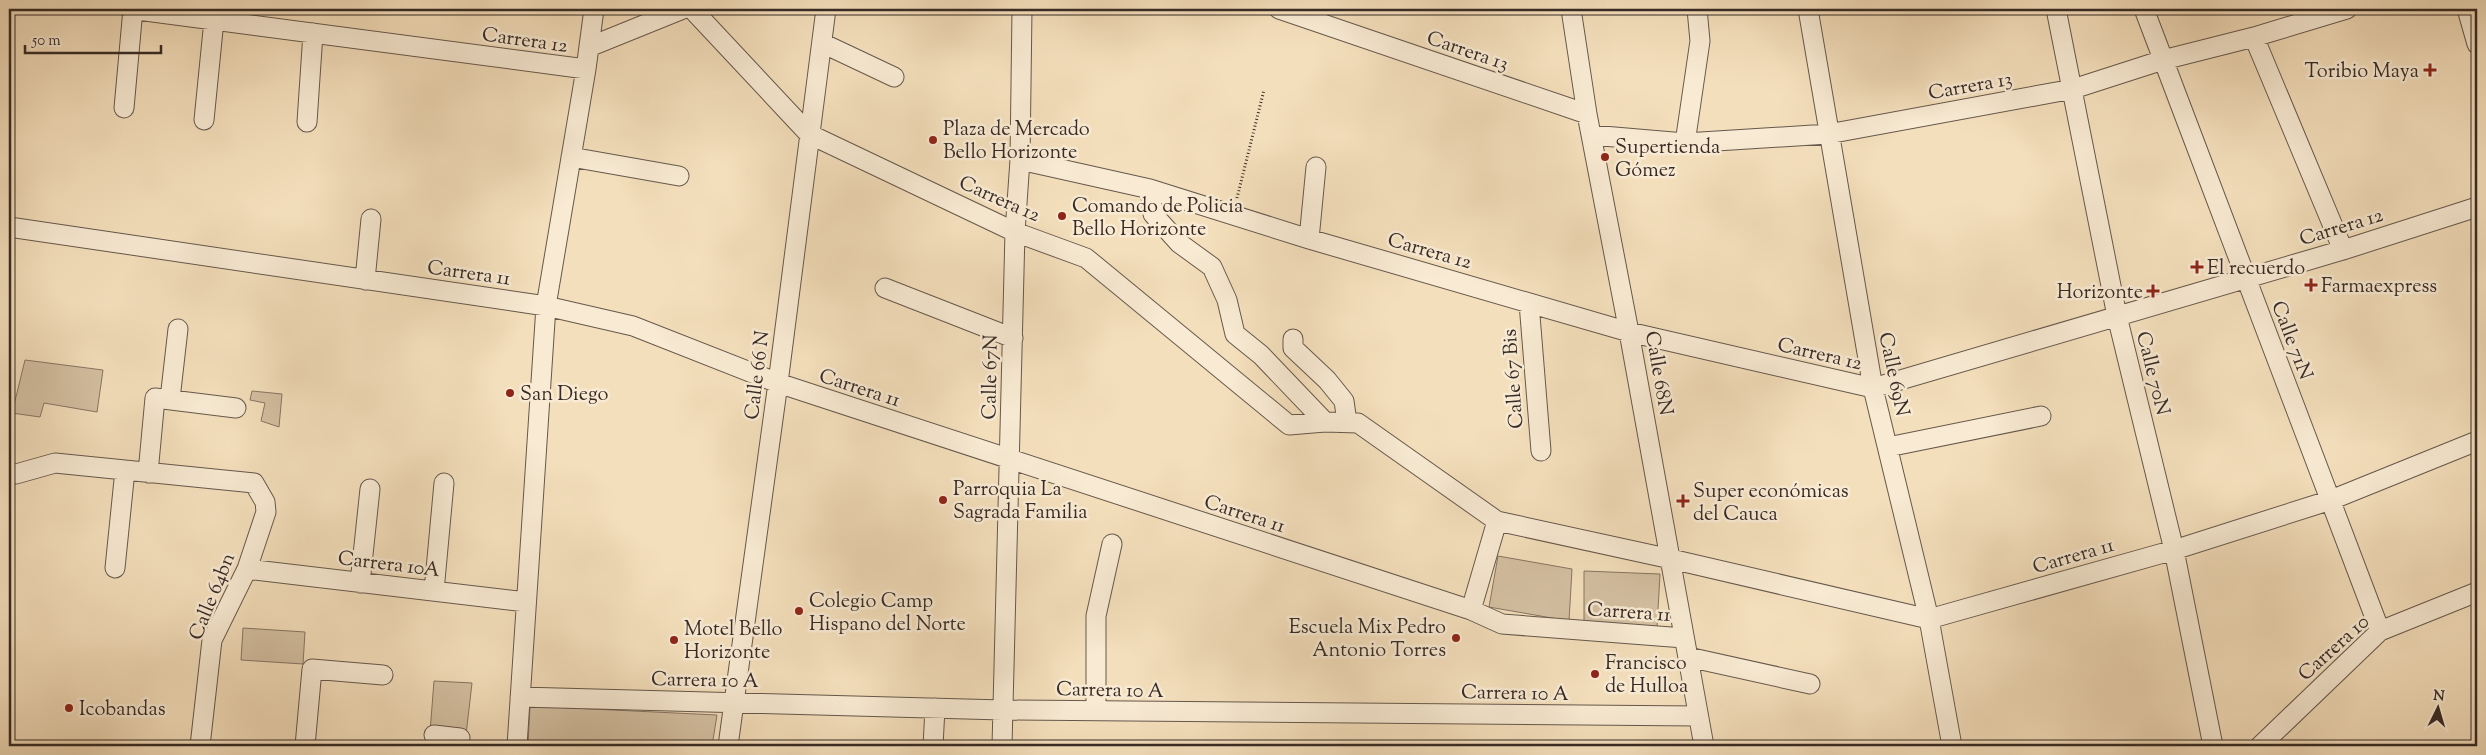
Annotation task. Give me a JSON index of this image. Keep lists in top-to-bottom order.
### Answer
{
  "streets": {
    "street": [
      "Carrera 12",
      "Carrera 13",
      "Carrera 11",
      "Calle 71N",
      "Calle 68N",
      "Calle 70N",
      "Calle 69N",
      "Calle 66 N",
      "Calle 67N",
      "Calle 67 Bis",
      "Carrera 10A",
      "Calle 64bn",
      "Carrera 10",
      "Carrera 10 A"
    ]
  },
  "crossings": [
    ["Carrera 12", "Carrera 11"],
    ["Carrera 12", "Calle 71N"],
    ["Carrera 12", "Calle 68N"],
    ["Carrera 12", "Calle 70N"],
    ["Carrera 12", "Calle 69N"],
    ["Carrera 12", "Calle 66 N"],
    ["Carrera 12", "Calle 67N"],
    ["Carrera 12", "Calle 67 Bis"],
    ["Carrera 13", "Calle 71N"],
    ["Carrera 13", "Calle 68N"],
    ["Carrera 13", "Calle 70N"],
    ["Carrera 13", "Calle 69N"],
    ["Carrera 11", "Calle 71N"],
    ["Carrera 11", "Calle 68N"],
    ["Carrera 11", "Calle 70N"],
    ["Carrera 11", "Calle 69N"],
    ["Carrera 11", "Calle 66 N"],
    ["Carrera 11", "Calle 67N"],
    ["Calle 71N", "Carrera 10"],
    ["Calle 68N", "Carrera 10 A"],
    ["Calle 66 N", "Carrera 10 A"],
    ["Calle 67N", "Carrera 10 A"],
    ["Carrera 10A", "Calle 64bn"]
  ],
  "places": {
    "health": [
      "Toribio Maya",
      "El recuerdo",
      "Farmaexpress",
      "Horizonte",
      "Super económicas del Cauca"
    ],
    "other": [
      "Plaza de Mercado Bello Horizonte",
      "Supertienda Gómez",
      "Comando de Policia Bello Horizonte",
      "San Diego",
      "Parroquia La Sagrada Familia",
      "Colegio Camp Hispano del Norte",
      "Escuela Mix Pedro Antonio Torres",
      "Motel Bello Horizonte",
      "Francisco de Hulloa",
      "Icobandas"
    ]
  },
  "scale_bar": "50 m",
  "north": "top"
}
